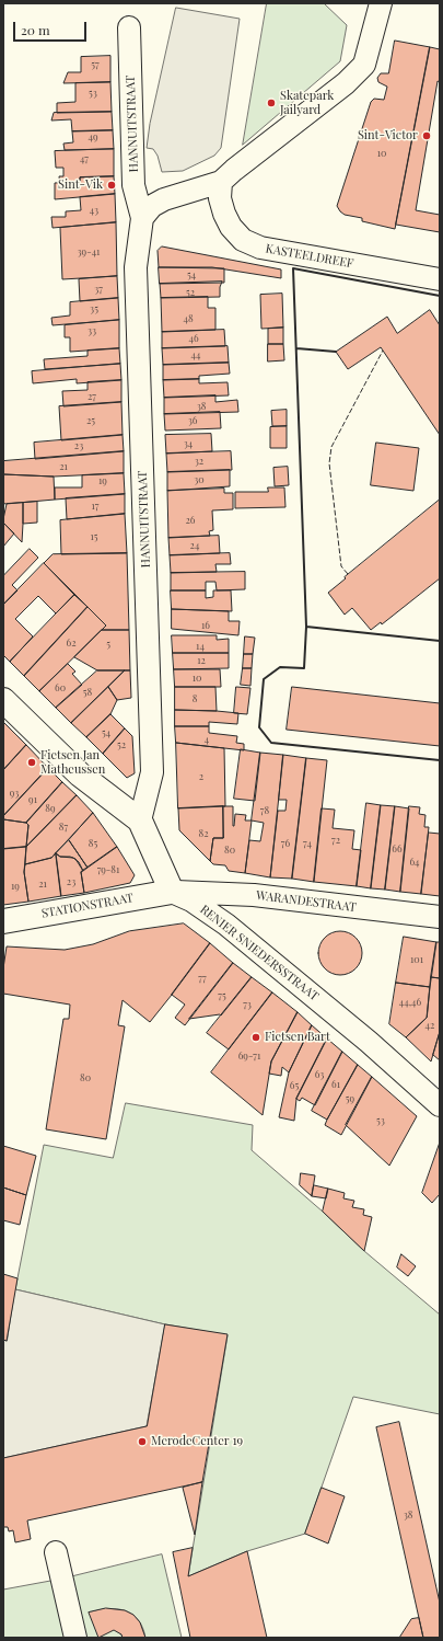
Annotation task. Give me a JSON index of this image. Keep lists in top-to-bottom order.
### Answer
{
  "streets": {
    "street": [
      "HANNUITSTRAAT",
      "KASTEELDREEF",
      "WARANDESTRAAT",
      "STATIONSTRAAT",
      "RENIER SNIEDERSSTRAAT"
    ]
  },
  "crossings": [
    ["WARANDESTRAAT", "STATIONSTRAAT"],
    ["WARANDESTRAAT", "RENIER SNIEDERSSTRAAT"],
    ["STATIONSTRAAT", "RENIER SNIEDERSSTRAAT"]
  ],
  "places": [
    "Skatepark Jailyard",
    "Sint-Victor",
    "Sint-Vik",
    "Fietsen Jan Matheussen",
    "Fietsen Bart",
    "MerodeCenter 19"
  ],
  "house_numbers": [
    "57",
    "53",
    "49",
    "10",
    "47",
    "43",
    "39-41",
    "54",
    "37",
    "52",
    "35",
    "48",
    "33",
    "46",
    "44",
    "27",
    "38",
    "25",
    "36",
    "34",
    "23",
    "32",
    "21",
    "30",
    "19",
    "17",
    "26",
    "15",
    "24",
    "16",
    "62",
    "5",
    "14",
    "12",
    "10",
    "60",
    "58",
    "8",
    "54",
    "4",
    "52",
    "2",
    "93",
    "91",
    "89",
    "78",
    "87",
    "82",
    "72",
    "85",
    "76",
    "74",
    "66",
    "80",
    "64",
    "79-81",
    "23",
    "21",
    "19",
    "101",
    "77",
    "75",
    "44,46",
    "73",
    "42",
    "69-71",
    "63",
    "80",
    "61",
    "65",
    "59",
    "53",
    "38"
  ],
  "scale_bar": "20 m"
}
